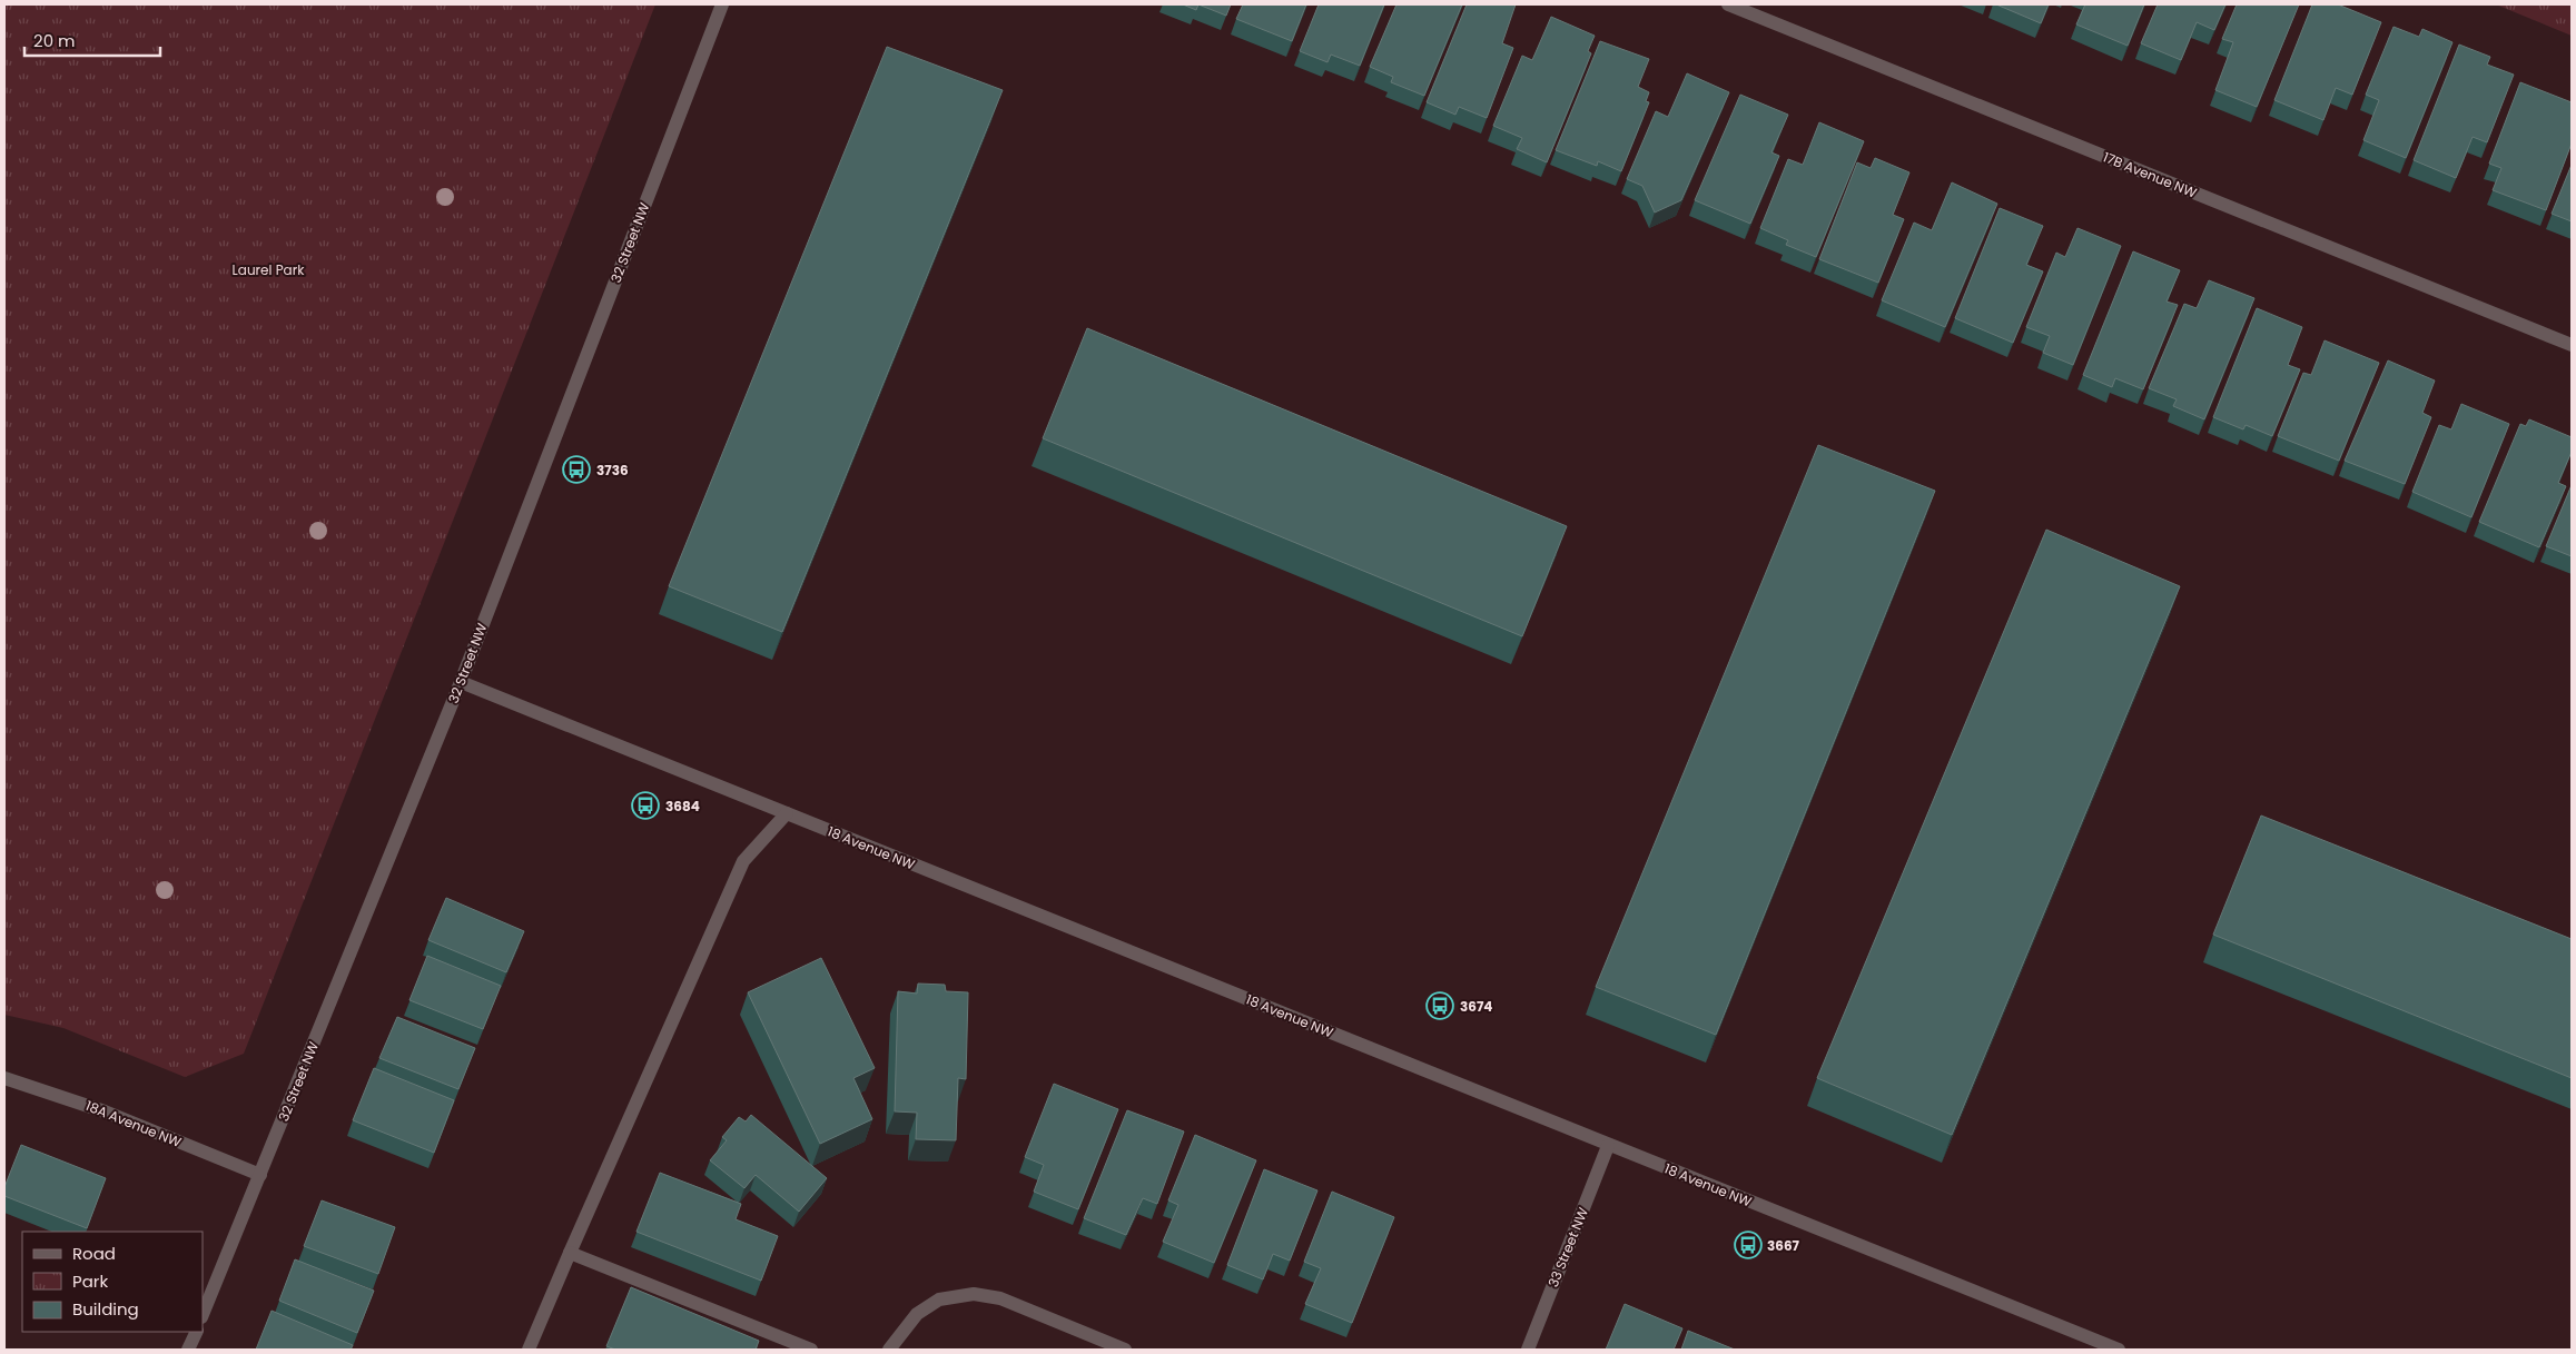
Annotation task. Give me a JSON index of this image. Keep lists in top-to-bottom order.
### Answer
{
  "streets": {
    "street": [
      "17B Avenue NW",
      "32 Street NW",
      "18 Avenue NW",
      "18A Avenue NW",
      "33 Street NW"
    ]
  },
  "crossings": [
    ["32 Street NW", "18 Avenue NW"],
    ["32 Street NW", "18A Avenue NW"],
    ["18 Avenue NW", "33 Street NW"]
  ],
  "parks": ["Laurel Park"],
  "places": {
    "bus stop": [
      "3736",
      "3684",
      "3674",
      "3667"
    ]
  },
  "legend": ["Road", "Park", "Building"],
  "scale_bar": "20 m"
}
